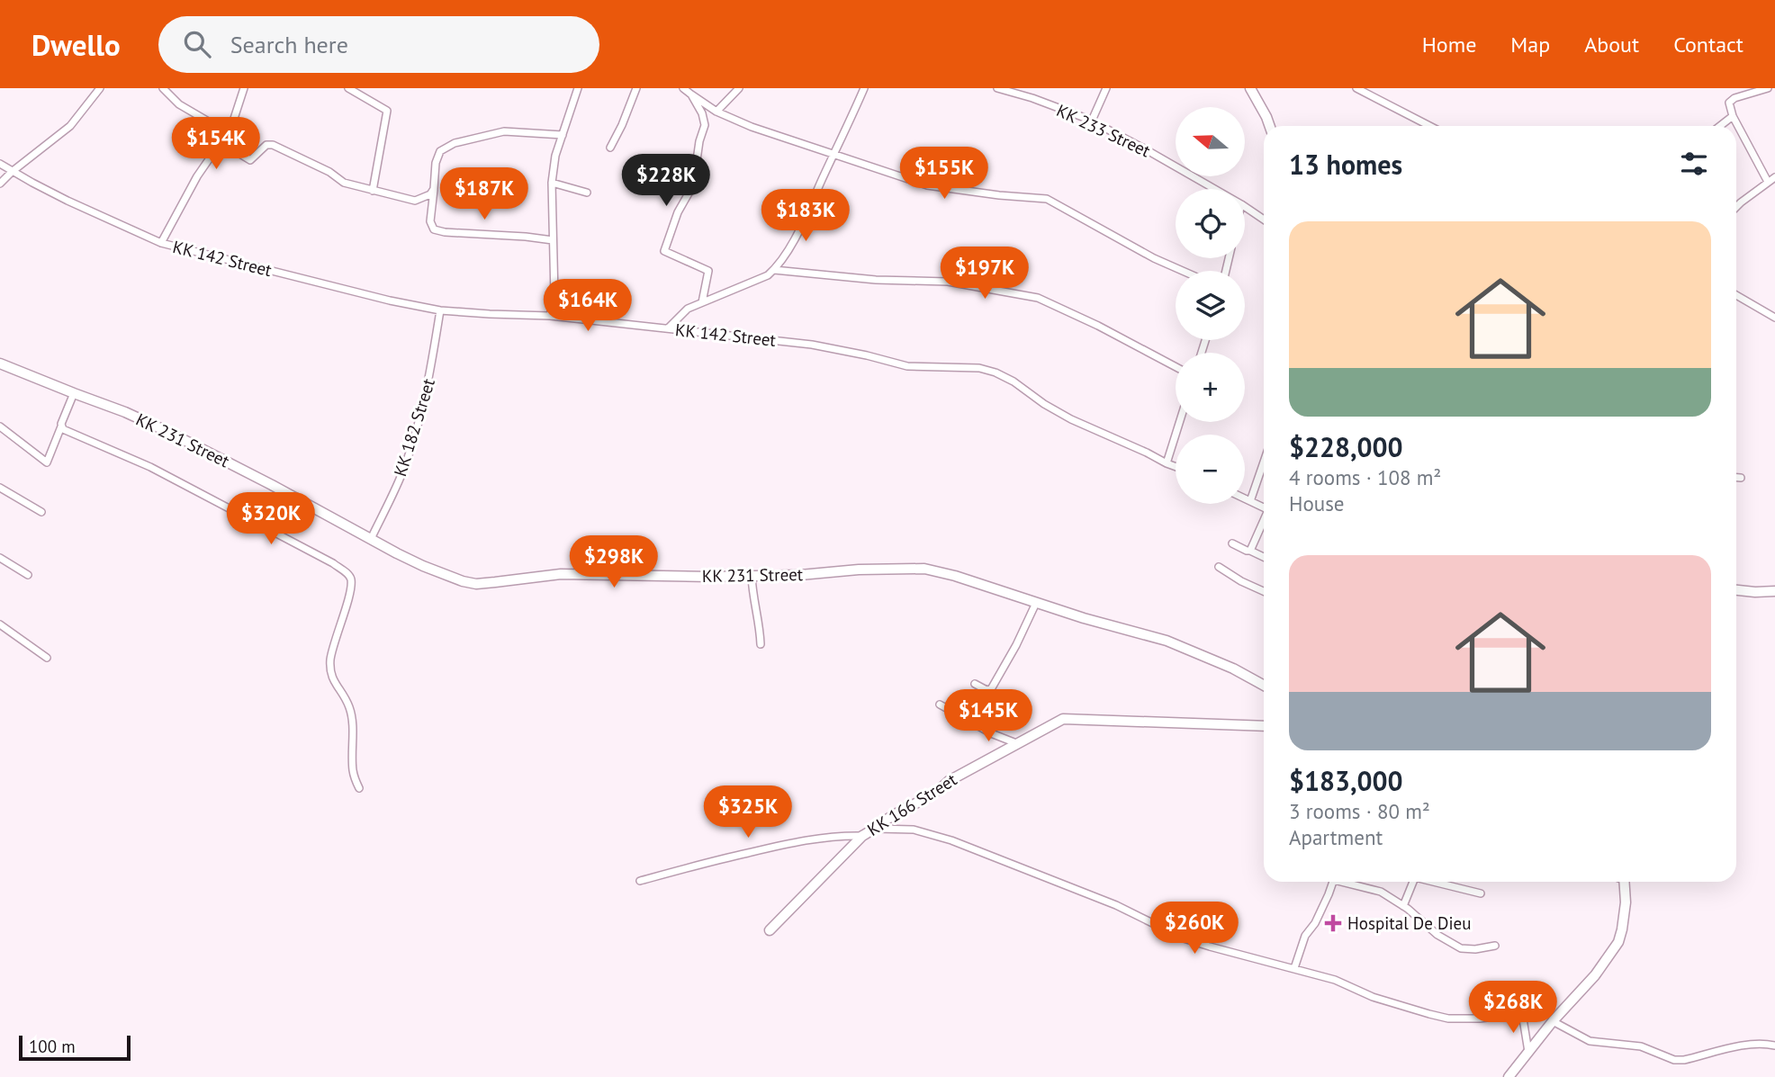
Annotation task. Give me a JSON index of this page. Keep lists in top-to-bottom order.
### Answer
{
  "streets": {
    "street": [
      "KK 233 Street",
      "KK 142 Street",
      "KK 182 Street",
      "KK 231 Street",
      "KK 166 Street"
    ]
  },
  "crossings": [
    ["KK 142 Street", "KK 182 Street"],
    ["KK 182 Street", "KK 231 Street"]
  ],
  "places": {
    "health": ["Hospital De Dieu"]
  },
  "scale_bar": "100 m",
  "north": "left",
  "page": {
    "header": "Dwello",
    "search": "Search here",
    "nav": [
      "Home",
      "Map",
      "About",
      "Contact"
    ],
    "map_buttons": ["+", "−"],
    "price": [
      "$154K",
      "$155K",
      "$228K",
      "$187K",
      "$183K",
      "$197K",
      "$164K",
      "$320K",
      "$298K",
      "$145K",
      "$325K",
      "$260K",
      "$268K"
    ],
    "heading": "13 homes",
    "list": [
      {
        "name": "$228,000",
        "note": "4 rooms · 108 m² · House"
      },
      {
        "name": "$183,000",
        "note": "3 rooms · 80 m² · Apartment"
      }
    ],
    "scale": "100 m"
  }
}
